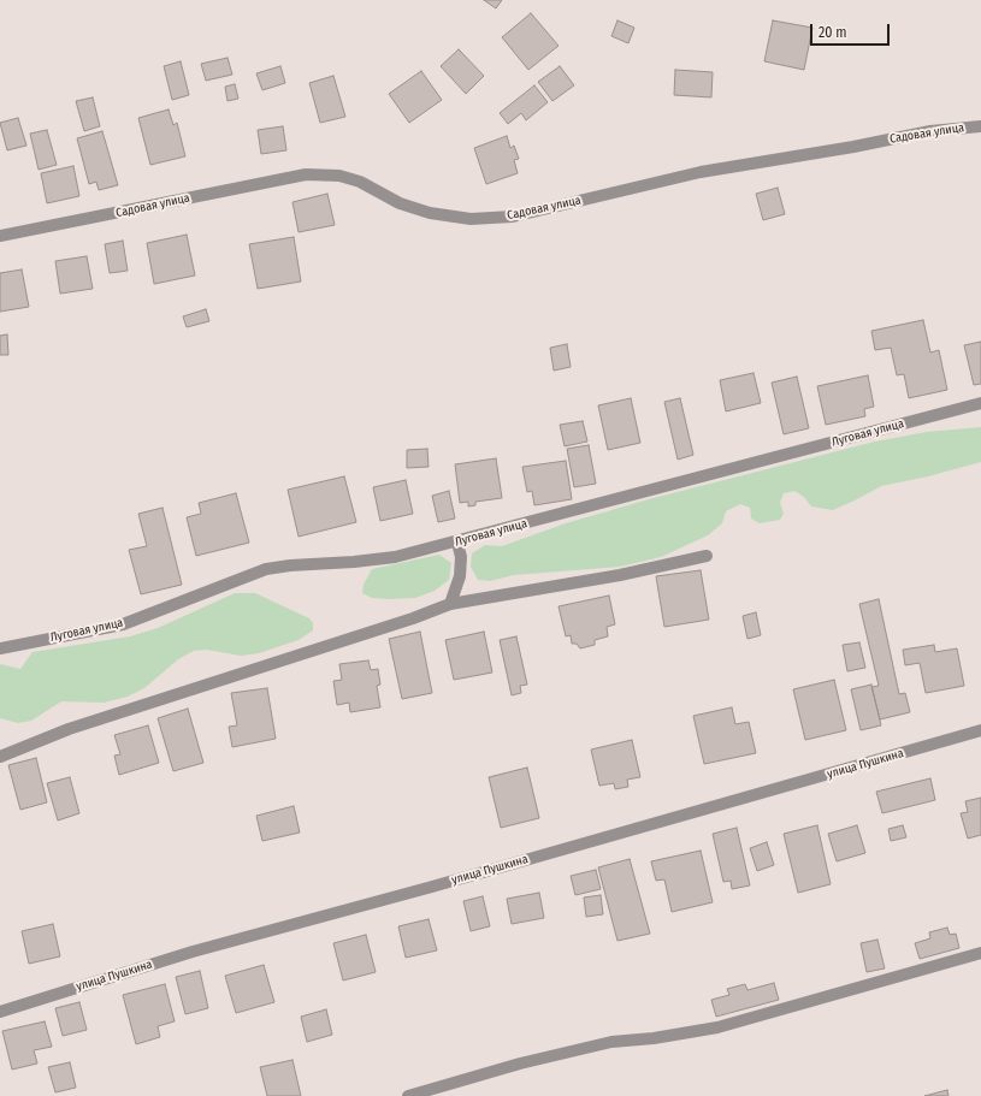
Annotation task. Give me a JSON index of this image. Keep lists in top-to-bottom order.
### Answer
{
  "streets": {
    "street": ["Садовая улица", "Луговая улица", "улица Пушкина"]
  },
  "scale_bar": "20 m"
}
